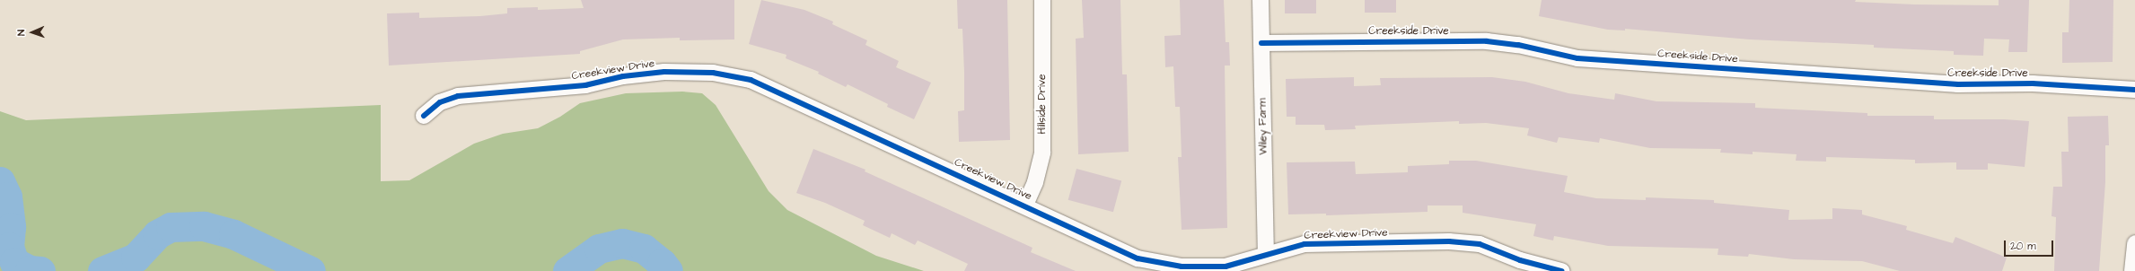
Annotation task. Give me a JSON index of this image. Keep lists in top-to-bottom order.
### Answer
{
  "streets": {
    "street": [
      "Creekside Drive",
      "Creekview Drive",
      "Hillside Drive",
      "Wiley Farm"
    ]
  },
  "crossings": [
    ["Creekside Drive", "Wiley Farm"],
    ["Creekview Drive", "Hillside Drive"],
    ["Creekview Drive", "Wiley Farm"]
  ],
  "scale_bar": "20 m",
  "north": "left"
}
